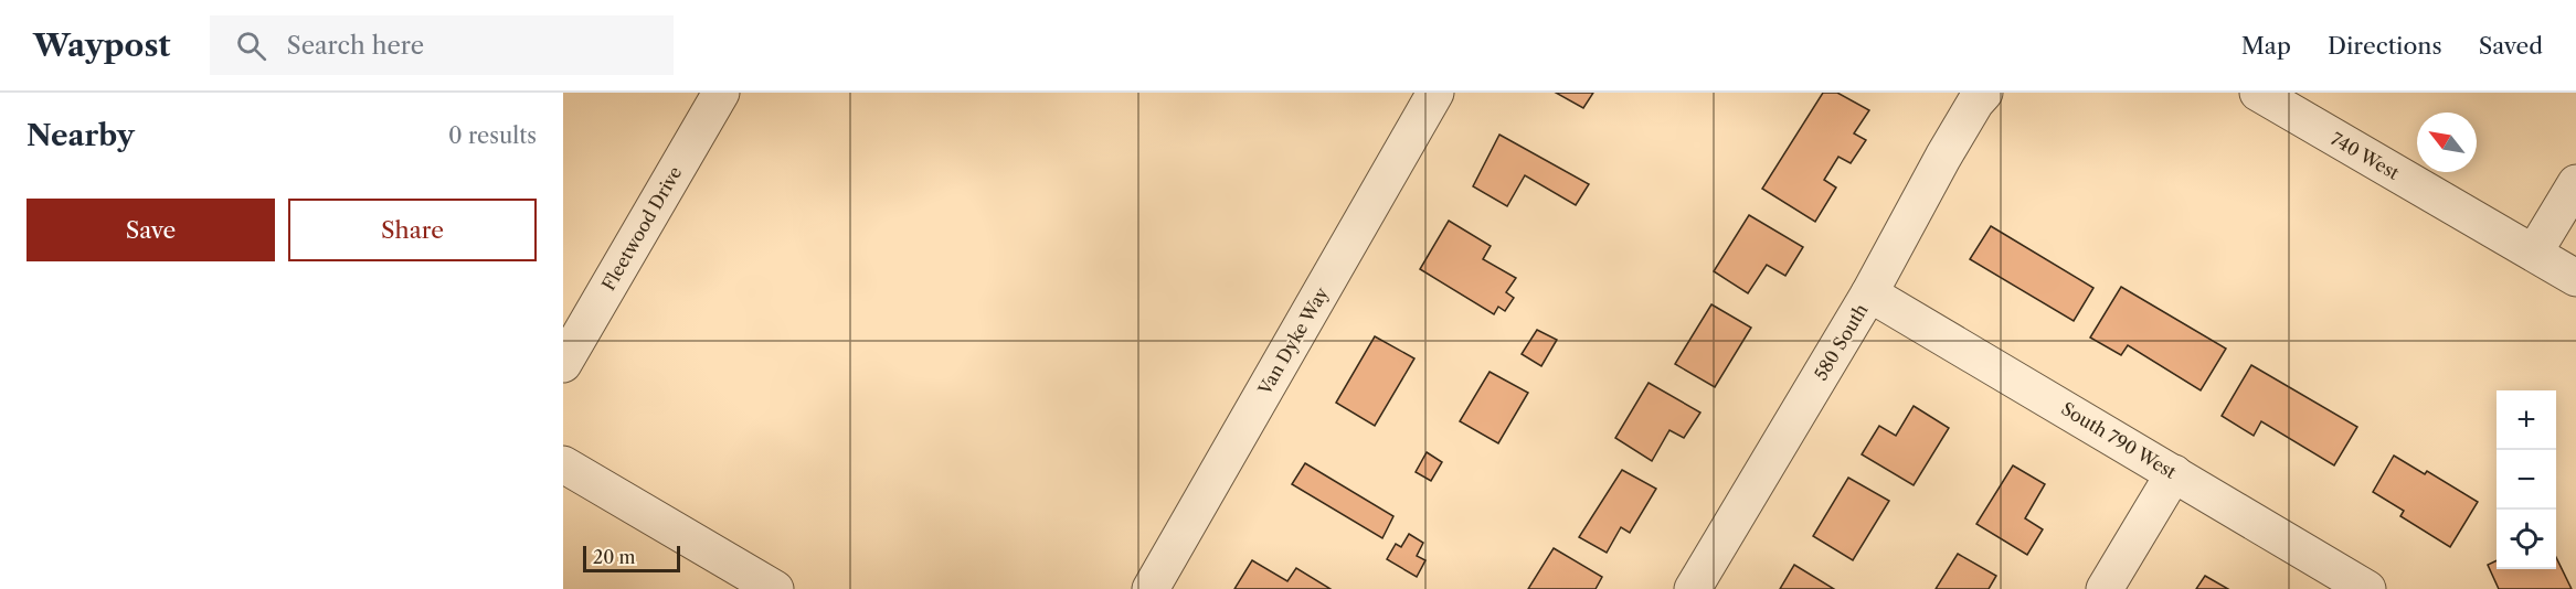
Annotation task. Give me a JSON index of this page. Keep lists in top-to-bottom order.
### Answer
{
  "streets": {
    "street": [
      "740 West",
      "Fleetwood Drive",
      "Van Dyke Way",
      "580 South",
      "South 790 West"
    ]
  },
  "crossings": [
    ["580 South", "South 790 West"]
  ],
  "scale_bar": "20 m",
  "north": "top left",
  "page": {
    "header": "Waypost",
    "search": "Search here",
    "nav": ["Map", "Directions", "Saved"],
    "heading": ["Nearby", "0 results"],
    "buttons": ["Save", "Share"],
    "map_buttons": ["+", "−"],
    "scale": "20 m"
  }
}
